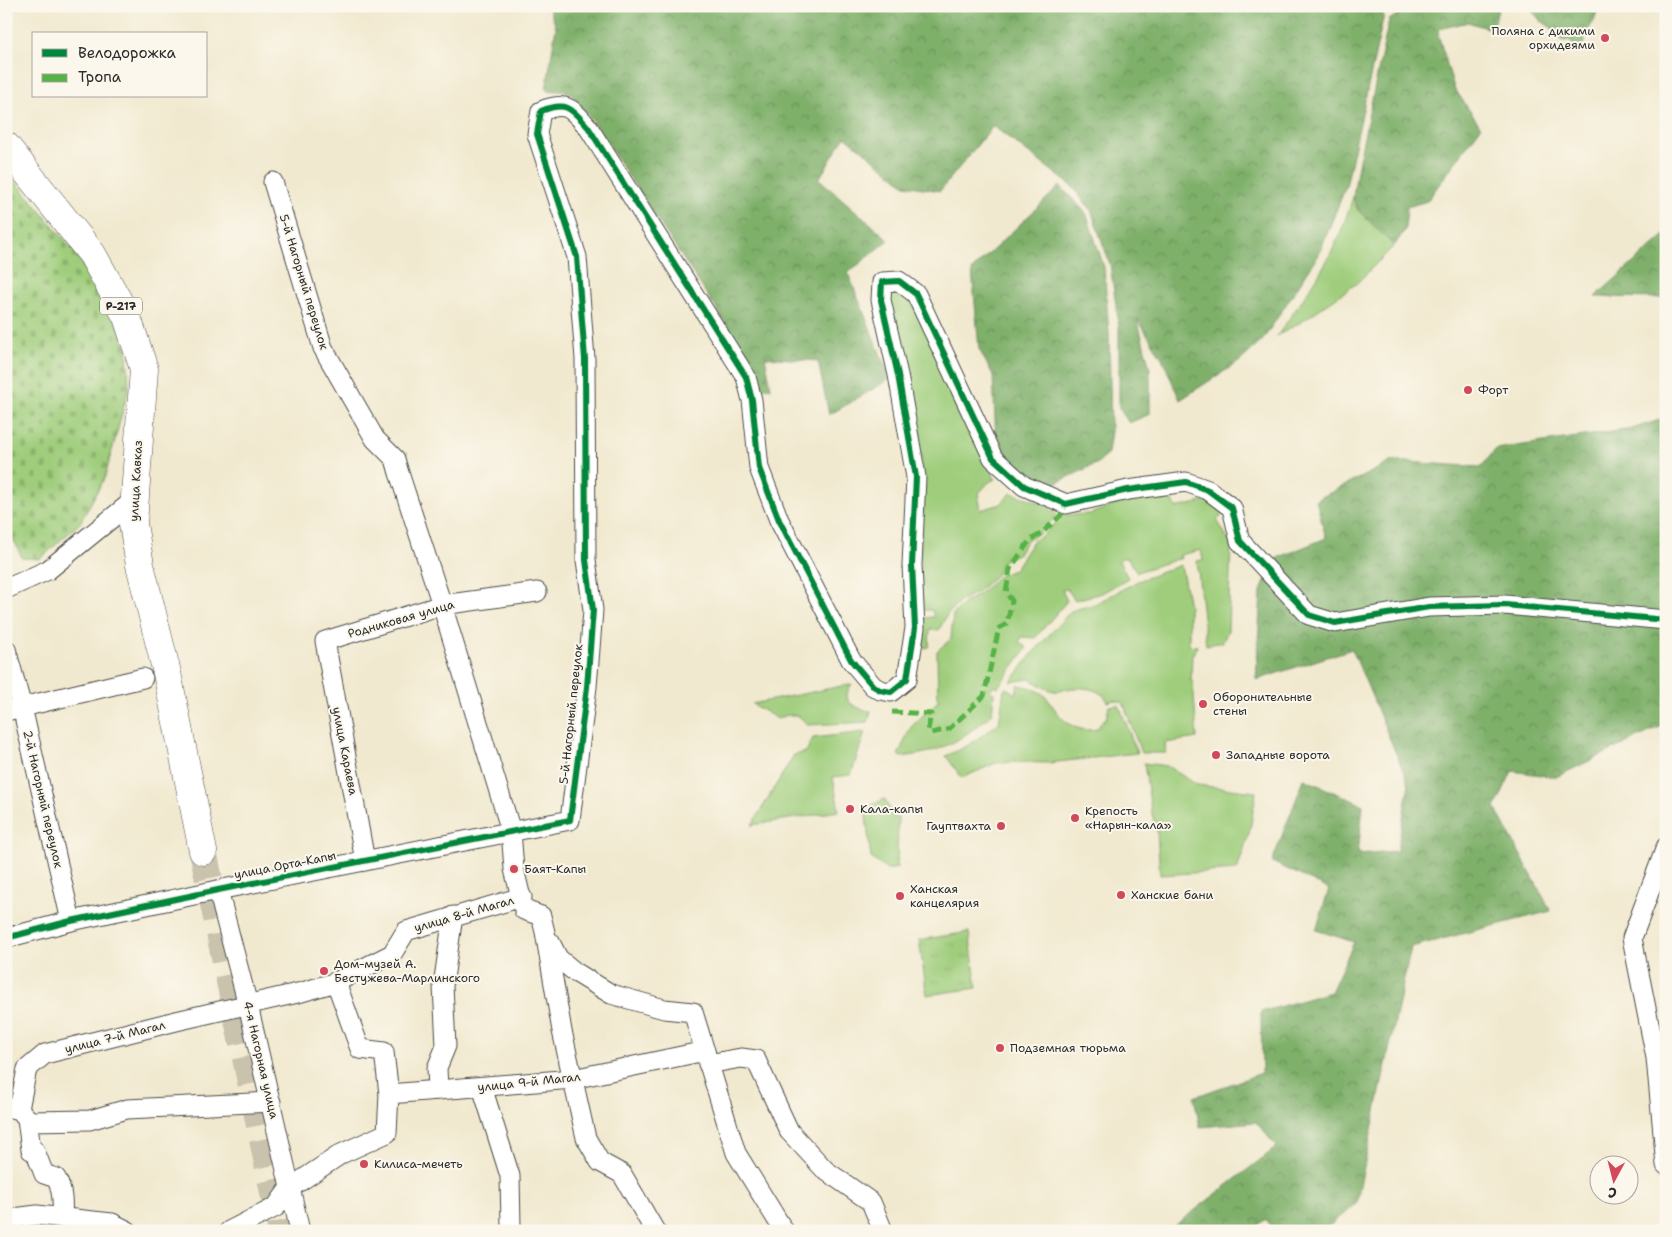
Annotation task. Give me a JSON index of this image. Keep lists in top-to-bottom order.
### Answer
{
  "streets": {
    "highway": ["Р-217", "улица Кавказ"],
    "street": [
      "5-й Нагорный переулок",
      "Родниковая улица",
      "улица Караева",
      "2-й Нагорный переулок",
      "улица Орта-Капы",
      "улица 8-й Магал",
      "улица 7-й Магал",
      "4-я Нагорная улица",
      "улица 9-й Магал"
    ]
  },
  "crossings": [
    ["5-й Нагорный переулок", "Родниковая улица"],
    ["5-й Нагорный переулок", "улица Орта-Капы"],
    ["5-й Нагорный переулок", "улица 8-й Магал"],
    ["5-й Нагорный переулок", "улица 9-й Магал"],
    ["Родниковая улица", "улица Караева"],
    ["улица Караева", "улица Орта-Капы"],
    ["2-й Нагорный переулок", "улица Орта-Капы"],
    ["улица Орта-Капы", "4-я Нагорная улица"],
    ["улица 8-й Магал", "улица 7-й Магал"],
    ["улица 8-й Магал", "4-я Нагорная улица"],
    ["улица 7-й Магал", "4-я Нагорная улица"]
  ],
  "places": [
    "Поляна с дикими орхидеями",
    "Форт",
    "Оборонительные стены",
    "Западные ворота",
    "Кала-капы",
    "Крепость «Нарын-кала»",
    "Гауптвахта",
    "Баят-Капы",
    "Ханские бани",
    "Ханская канцелярия",
    "Дом-музей А. Бестужева-Марлинского",
    "Подземная тюрьма",
    "Килиса-мечеть"
  ],
  "legend": ["Велодорожка", "Тропа"],
  "north": "bottom"
}
